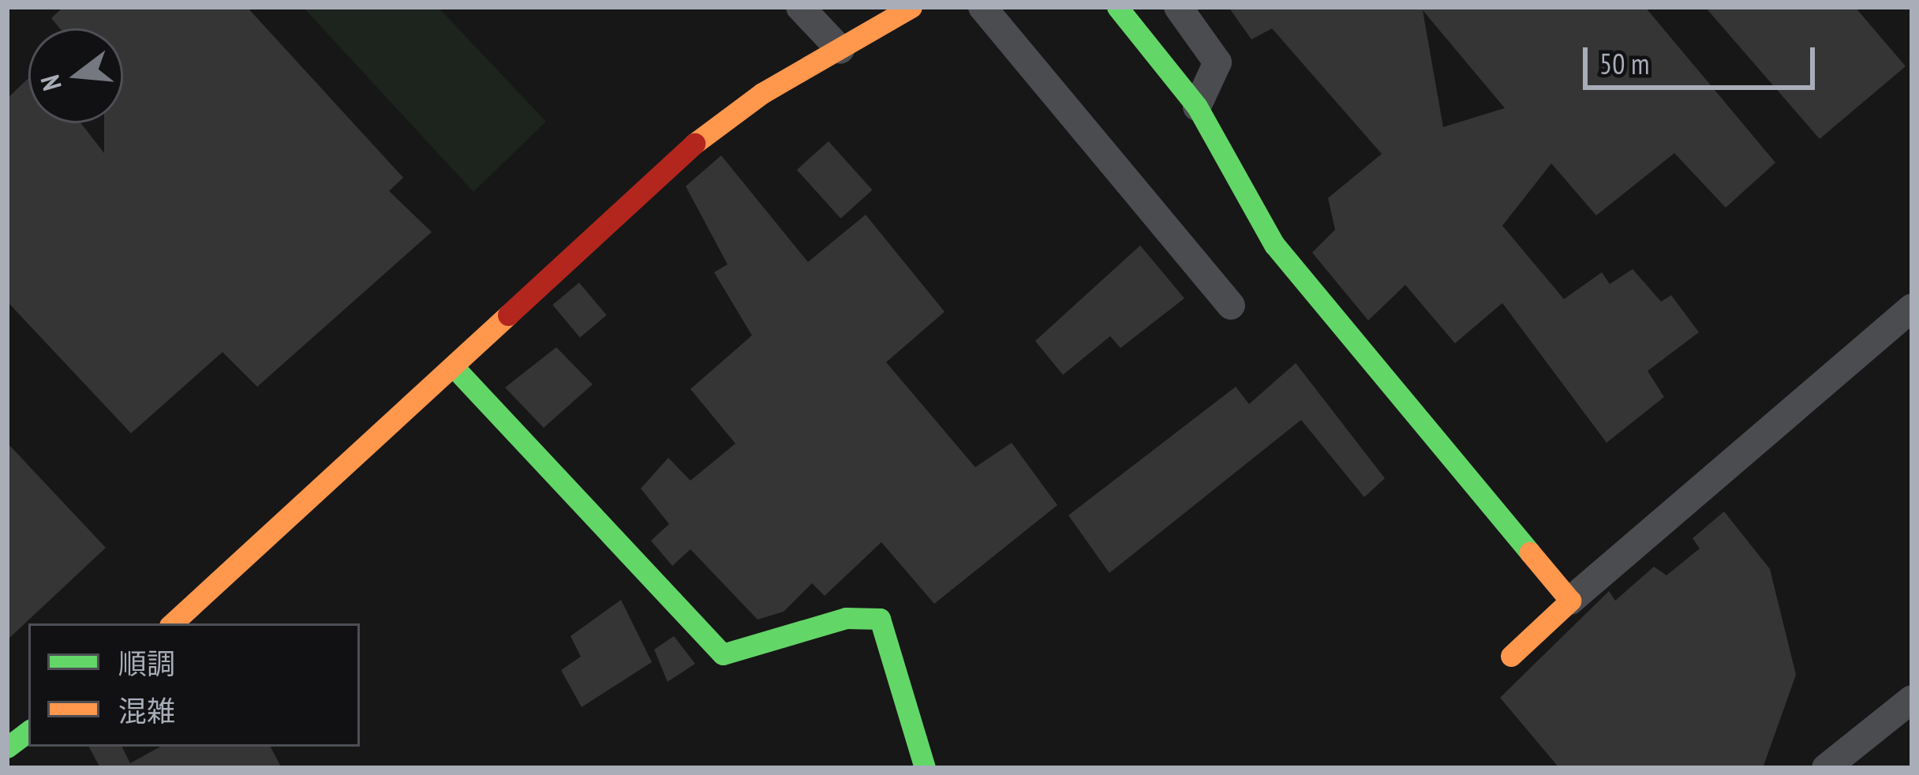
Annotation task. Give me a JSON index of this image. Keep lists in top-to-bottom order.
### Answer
{
  "legend": ["順調", "混雑"],
  "scale_bar": "50 m",
  "north": "left"
}
